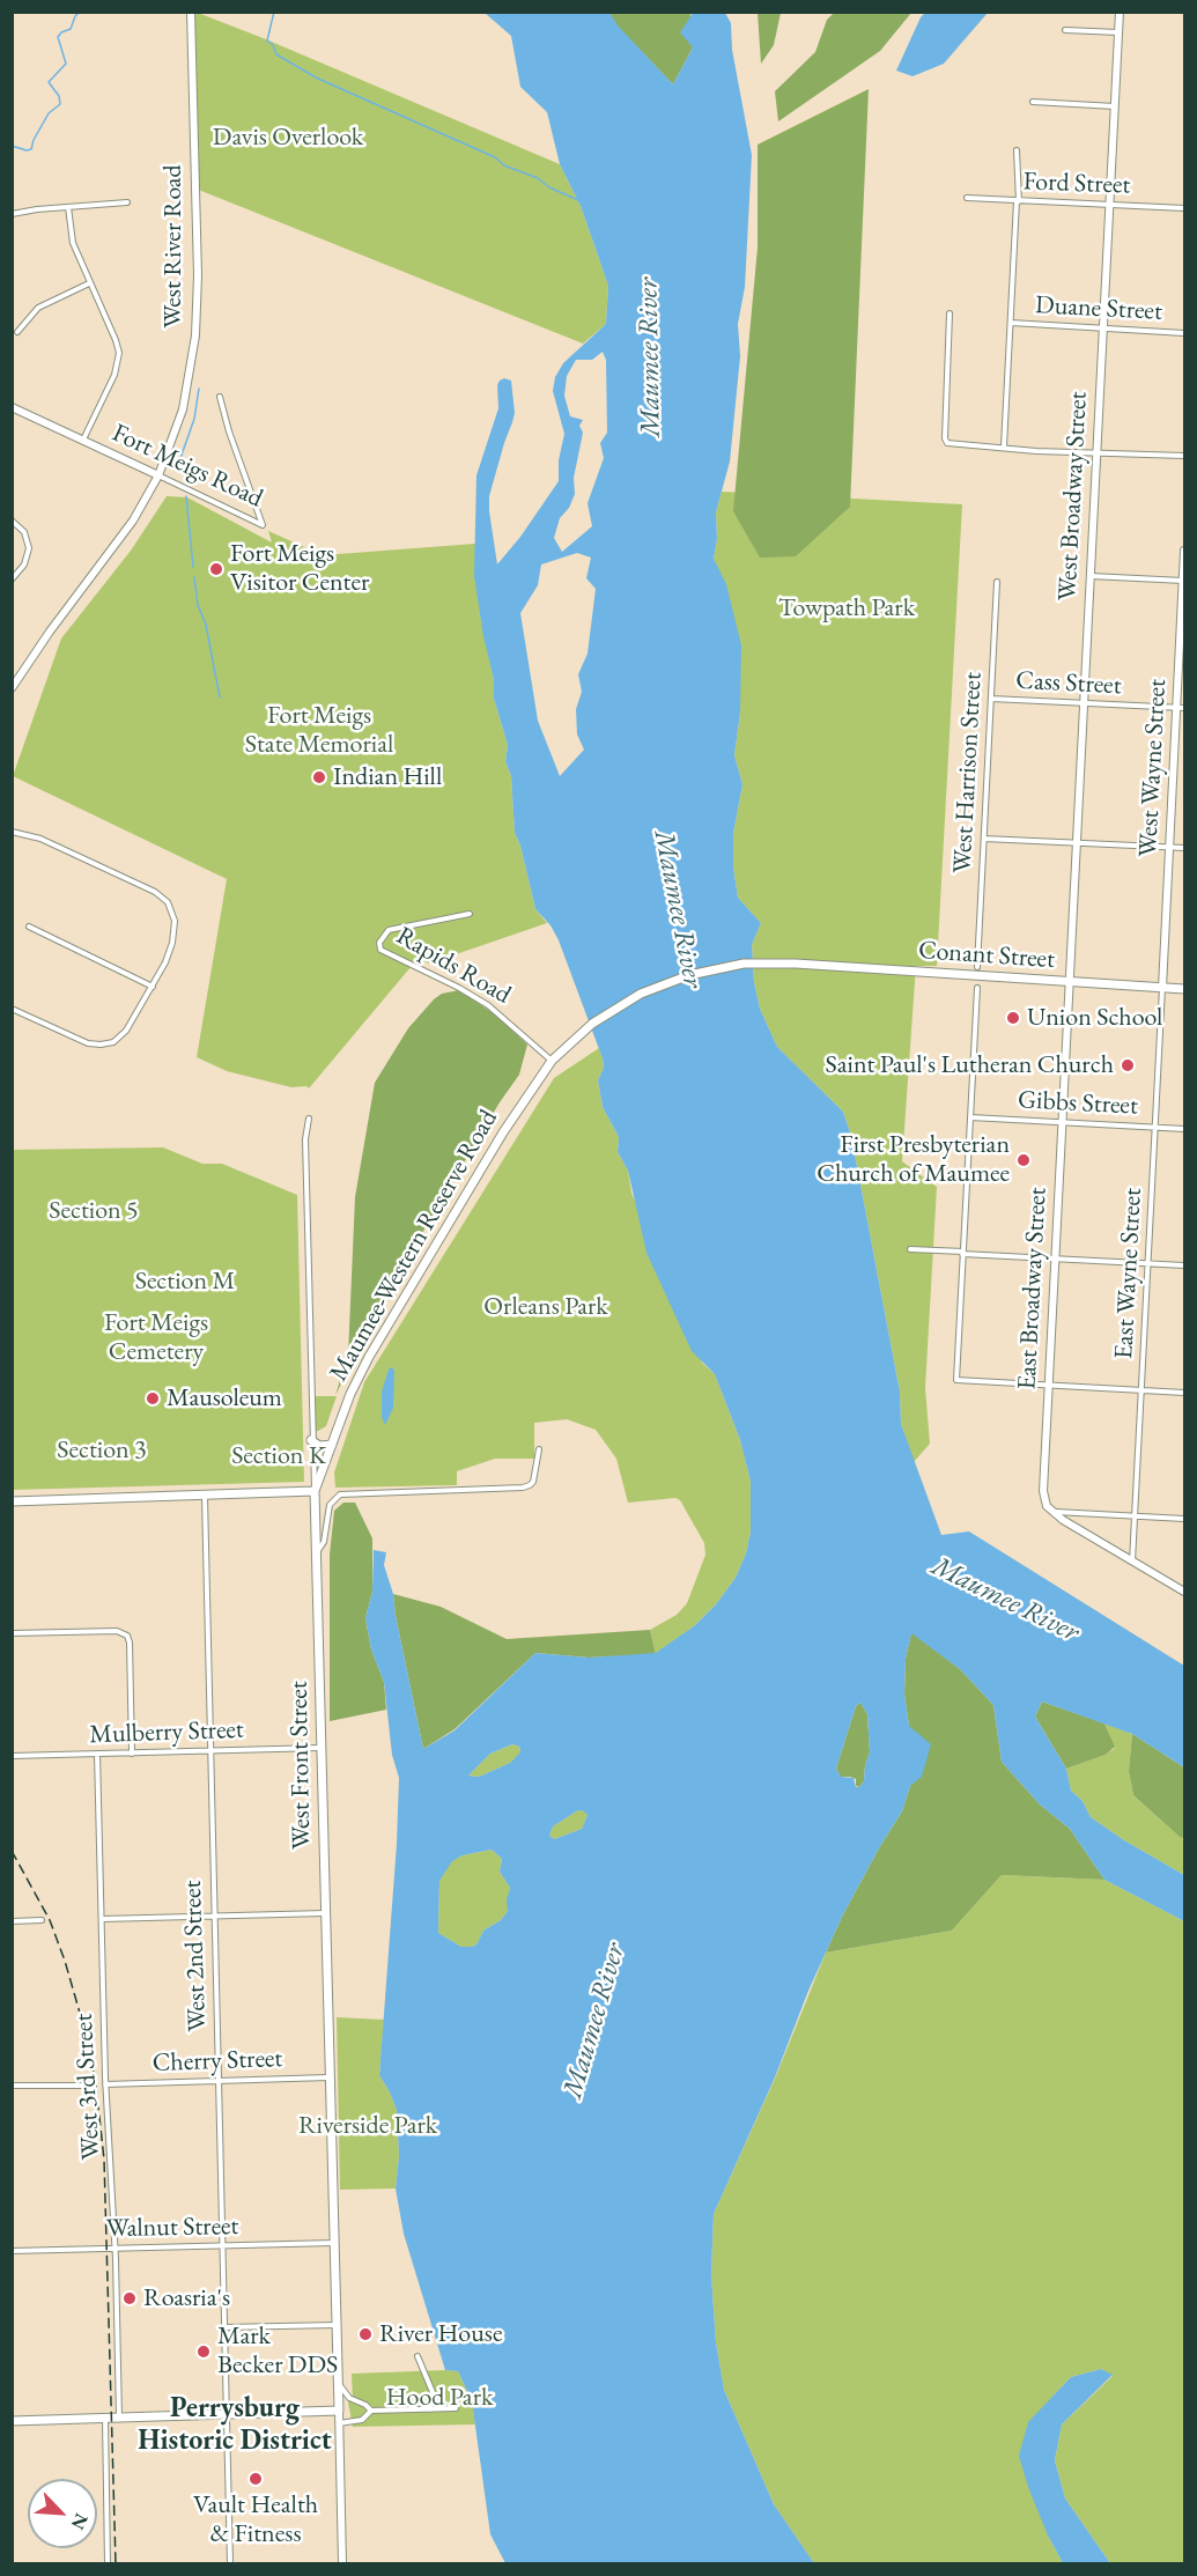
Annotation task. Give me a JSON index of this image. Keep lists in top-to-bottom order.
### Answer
{
  "streets": {
    "main road": ["Conant Street", "Maumee-Western Reserve Road", "West Front Street"],
    "street": [
      "Ford Street",
      "West River Road",
      "Duane Street",
      "Fort Meigs Road",
      "West Broadway Street",
      "Cass Street",
      "West Wayne Street",
      "West Harrison Street",
      "Rapids Road",
      "Gibbs Street",
      "East Wayne Street",
      "East Broadway Street",
      "Mulberry Street",
      "West 2nd Street",
      "Cherry Street",
      "West 3rd Street",
      "Walnut Street"
    ]
  },
  "crossings": [
    ["Ford Street", "West Broadway Street"],
    ["West River Road", "Fort Meigs Road"],
    ["Duane Street", "West Broadway Street"],
    ["West Broadway Street", "Cass Street"],
    ["West Broadway Street", "Conant Street"],
    ["West Broadway Street", "East Broadway Street"],
    ["Cass Street", "West Wayne Street"],
    ["Cass Street", "West Harrison Street"],
    ["West Wayne Street", "Conant Street"],
    ["West Wayne Street", "East Wayne Street"],
    ["Conant Street", "Maumee-Western Reserve Road"],
    ["Conant Street", "East Wayne Street"],
    ["Conant Street", "East Broadway Street"],
    ["Rapids Road", "Maumee-Western Reserve Road"],
    ["Gibbs Street", "East Wayne Street"],
    ["Gibbs Street", "East Broadway Street"],
    ["Maumee-Western Reserve Road", "West Front Street"],
    ["Mulberry Street", "West Front Street"],
    ["Mulberry Street", "West 2nd Street"],
    ["Mulberry Street", "West 3rd Street"],
    ["West Front Street", "Cherry Street"],
    ["West Front Street", "Walnut Street"],
    ["West 2nd Street", "Cherry Street"],
    ["West 2nd Street", "Walnut Street"],
    ["Cherry Street", "West 3rd Street"],
    ["West 3rd Street", "Walnut Street"]
  ],
  "districts": ["Perrysburg Historic District"],
  "water": ["Maumee River"],
  "parks": [
    "Davis Overlook",
    "Towpath Park",
    "Fort Meigs State Memorial",
    "Section 5",
    "Section M",
    "Orleans Park",
    "Fort Meigs Cemetery",
    "Section 3",
    "Section K",
    "Riverside Park",
    "Hood Park"
  ],
  "places": [
    "Fort Meigs Visitor Center",
    "Indian Hill",
    "Union School",
    "Saint Paul's Lutheran Church",
    "First Presbyterian Church of Maumee",
    "Mausoleum",
    "Roasria's",
    "River House",
    "Mark Becker DDS",
    "Vault Health & Fitness"
  ],
  "north": "bottom right"
}
